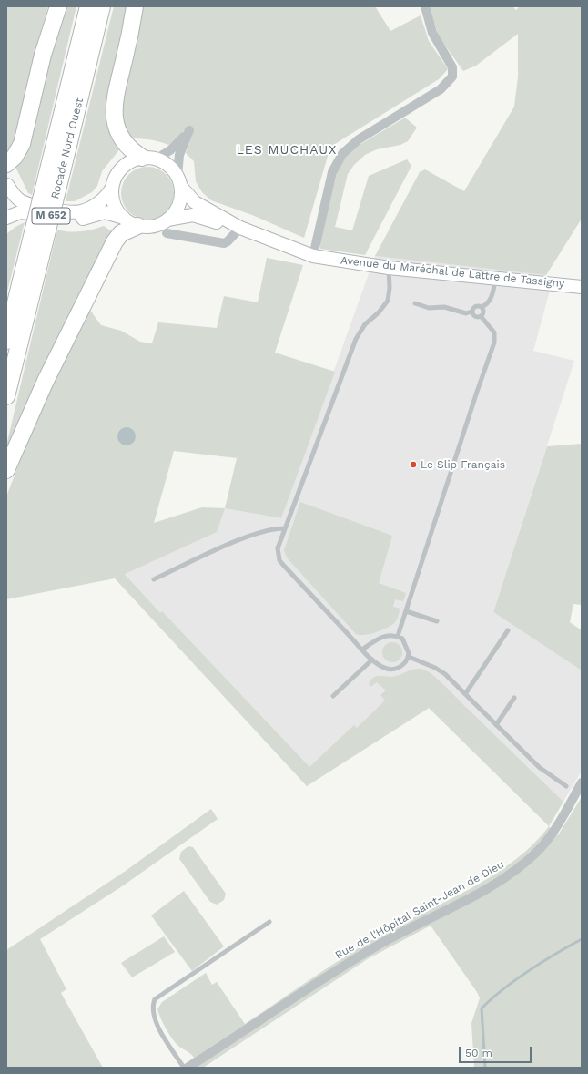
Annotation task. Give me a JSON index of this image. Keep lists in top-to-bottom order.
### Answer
{
  "streets": {
    "highway": ["Rocade Nord Ouest", "M 652"],
    "main road": ["Avenue du Maréchal de Lattre de Tassigny"],
    "street": ["Rue de l'Hôpital Saint-Jean de Dieu"]
  },
  "districts": ["LES MUCHAUX"],
  "places": ["Le Slip Français"],
  "scale_bar": "50 m"
}
